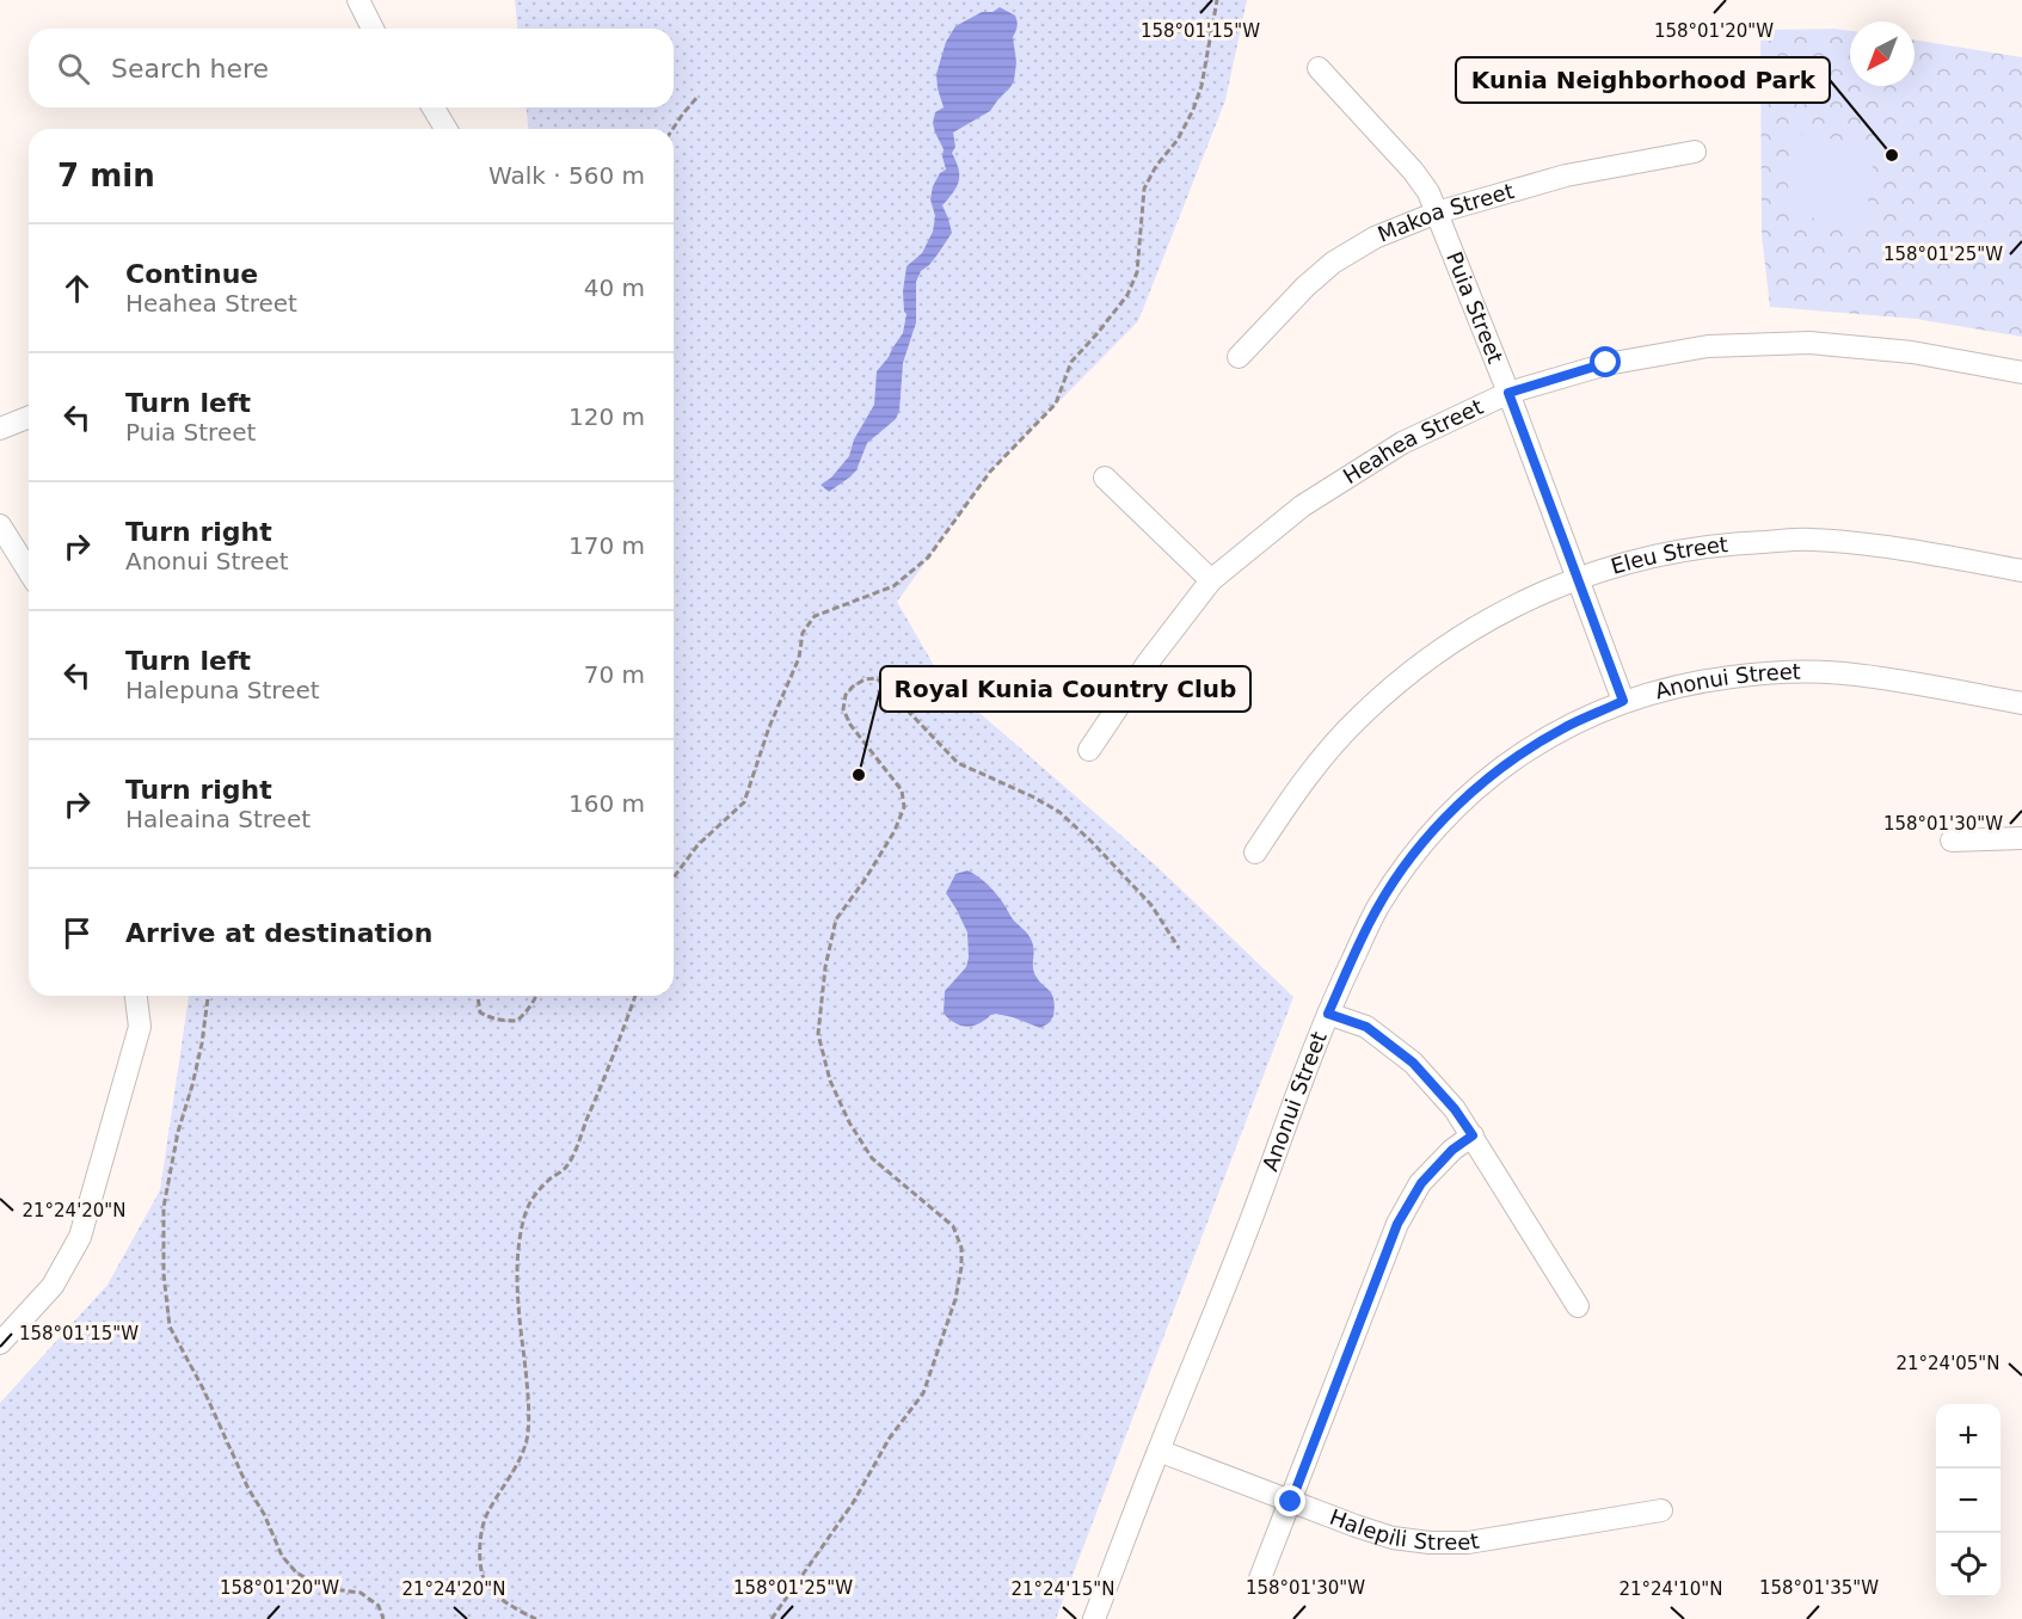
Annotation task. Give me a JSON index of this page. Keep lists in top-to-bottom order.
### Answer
{
  "streets": {
    "street": [
      "Makoa Street",
      "Puia Street",
      "Heahea Street",
      "Eleu Street",
      "Anonui Street",
      "Halepili Street"
    ]
  },
  "crossings": [
    ["Makoa Street", "Puia Street"],
    ["Puia Street", "Heahea Street"],
    ["Puia Street", "Eleu Street"],
    ["Puia Street", "Anonui Street"],
    ["Anonui Street", "Halepili Street"]
  ],
  "places": ["Kunia Neighborhood Park", "Royal Kunia Country Club"],
  "north": "bottom left",
  "page": {
    "search": "Search here",
    "heading": ["7 min", "Walk · 560 m"],
    "list": [
      ["Continue", "Heahea Street", "40 m"],
      ["Turn left", "Puia Street", "120 m"],
      ["Turn right", "Anonui Street", "170 m"],
      ["Turn left", "Halepuna Street", "70 m"],
      ["Turn right", "Haleaina Street", "160 m"],
      "Arrive at destination"
    ],
    "map_buttons": ["+", "−"]
  },
  "coordinates": [
    "158°01'15\"W",
    "158°01'20\"W",
    "158°01'25\"W",
    "158°01'30\"W",
    "21°24'20\"N",
    "21°24'05\"N",
    "158°01'35\"W",
    "21°24'15\"N",
    "21°24'10\"N"
  ]
}
